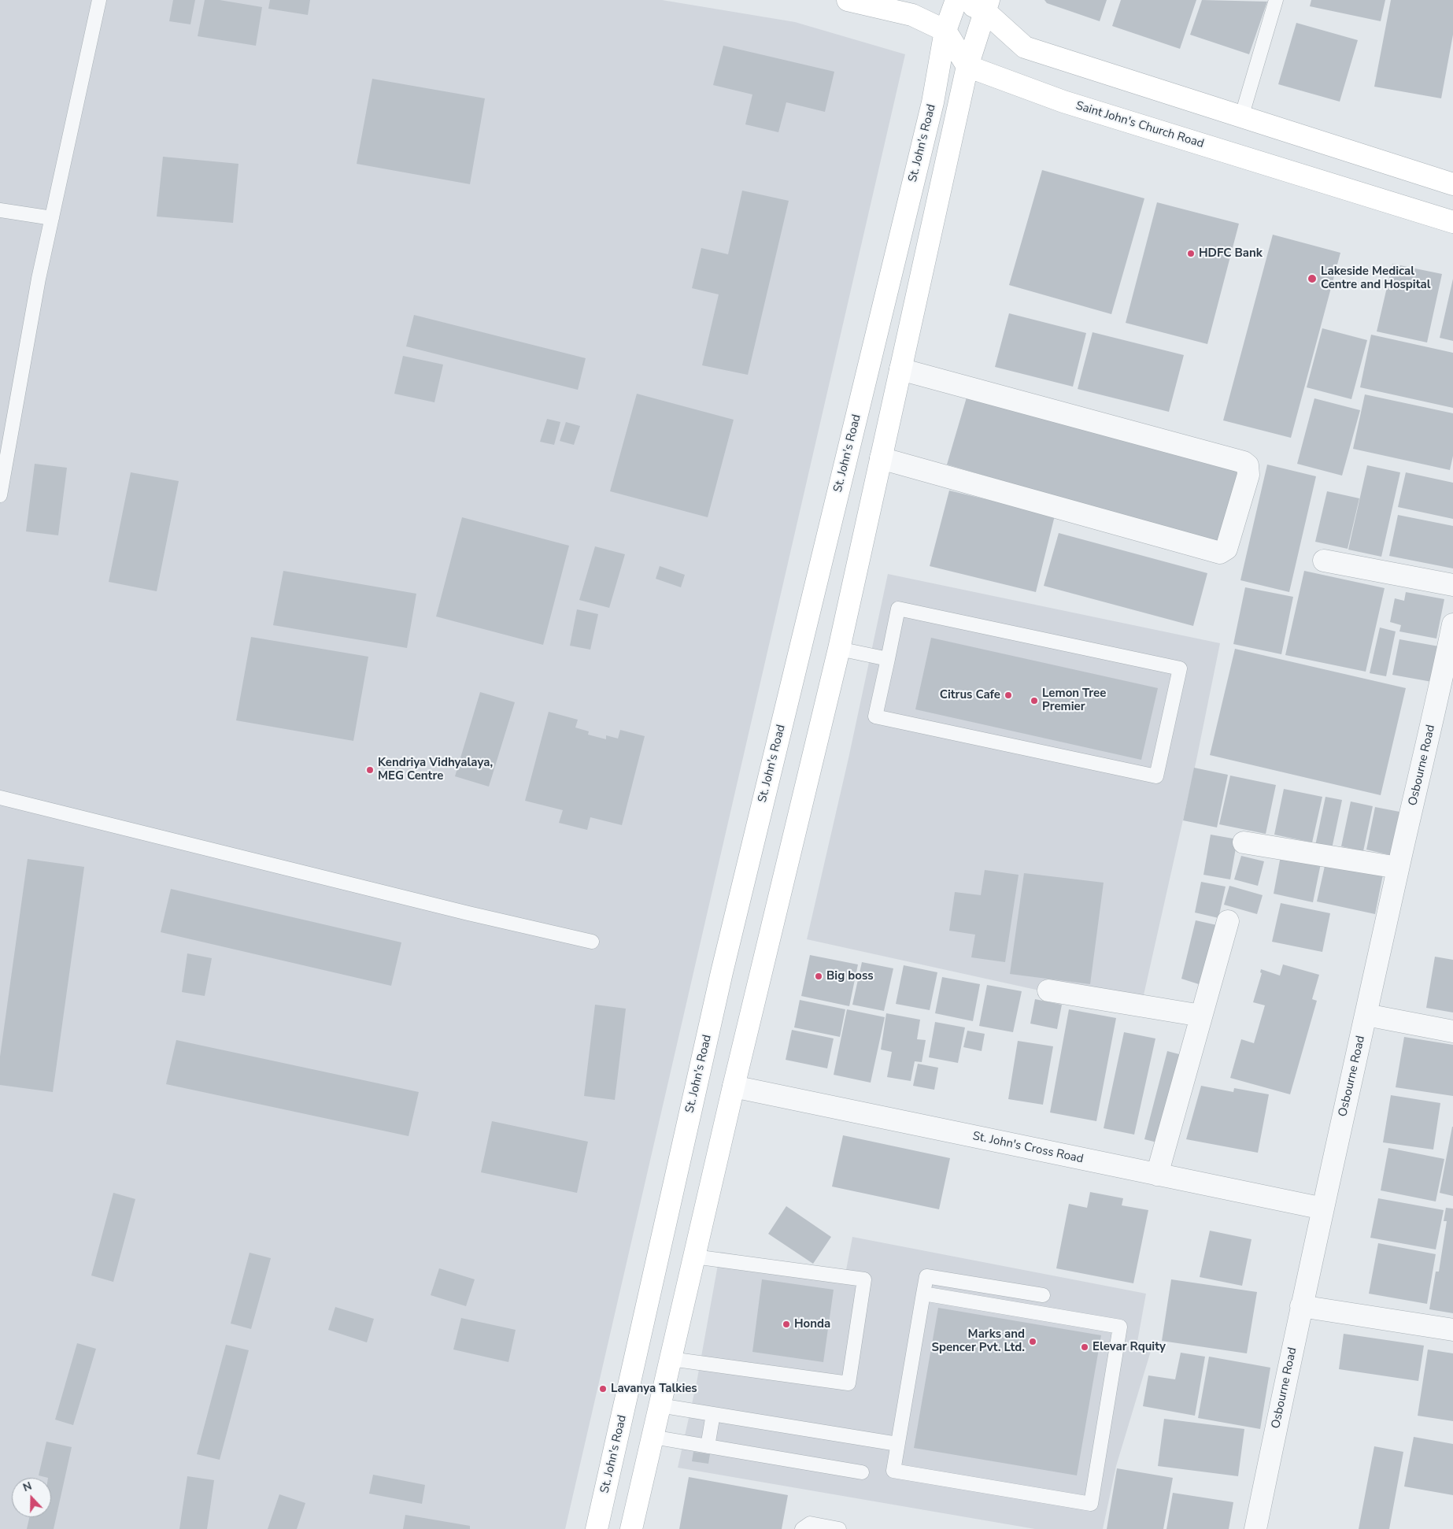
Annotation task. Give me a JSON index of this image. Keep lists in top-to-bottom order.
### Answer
{
  "streets": {
    "main road": ["Saint John's Church Road", "St. John's Road"],
    "street": ["Osbourne Road", "St. John's Cross Road"]
  },
  "crossings": [
    ["Osbourne Road", "St. John's Cross Road"]
  ],
  "places": [
    "HDFC Bank",
    "Lakeside Medical Centre and Hospital",
    "Citrus Cafe",
    "Lemon Tree Premier",
    "Kendriya Vidhyalaya, MEG Centre",
    "Big boss",
    "Honda",
    "Marks and Spencer Pvt. Ltd.",
    "Elevar Rquity",
    "Lavanya Talkies"
  ],
  "north": "top"
}
